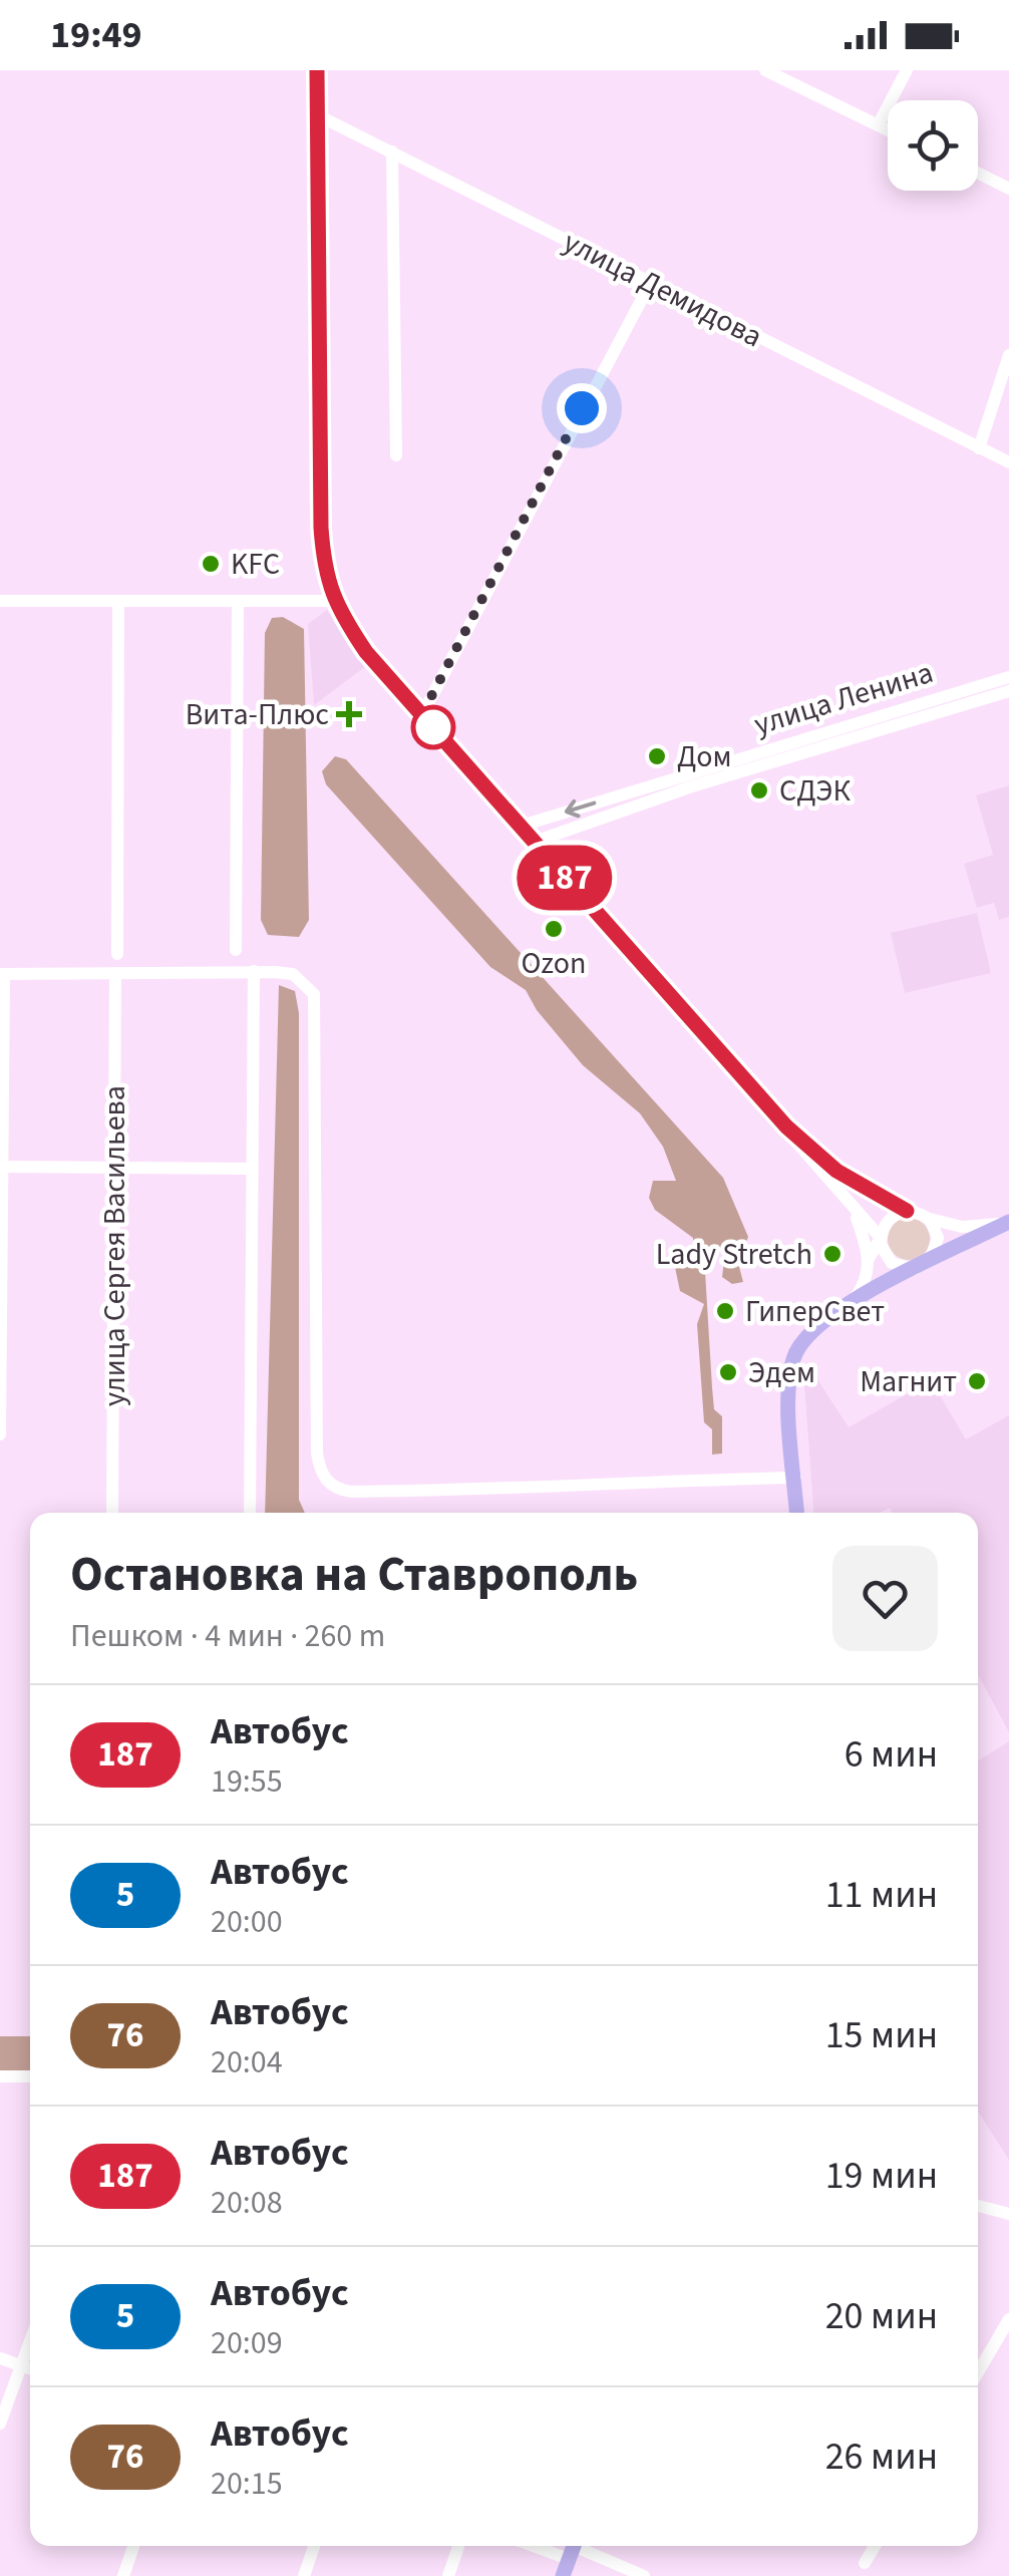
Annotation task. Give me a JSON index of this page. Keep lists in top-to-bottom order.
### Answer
{
  "streets": {
    "street": ["улица Демидова", "улица Ленина", "улица Сергея Васильева"]
  },
  "places": {
    "other": [
      "KFC",
      "Дом",
      "СДЭК",
      "Ozon",
      "Lady Stretch",
      "ГиперСвет",
      "Эдем",
      "Магнит"
    ],
    "health": ["Вита-Плюс"]
  },
  "lines": ["bus line 187"],
  "page": {
    "status": "19:49",
    "on_map": "187",
    "heading": ["Остановка на Ставрополь", "Пешком · 4 мин · 260 m"],
    "list": [
      {
        "mark": "187",
        "name": "Автобус",
        "note": "19:55",
        "value": "6 мин"
      },
      {
        "mark": "5",
        "name": "Автобус",
        "note": "20:00",
        "value": "11 мин"
      },
      {
        "mark": "76",
        "name": "Автобус",
        "note": "20:04",
        "value": "15 мин"
      },
      {
        "mark": "187",
        "name": "Автобус",
        "note": "20:08",
        "value": "19 мин"
      },
      {
        "mark": "5",
        "name": "Автобус",
        "note": "20:09",
        "value": "20 мин"
      },
      {
        "mark": "76",
        "name": "Автобус",
        "note": "20:15",
        "value": "26 мин"
      }
    ]
  }
}
